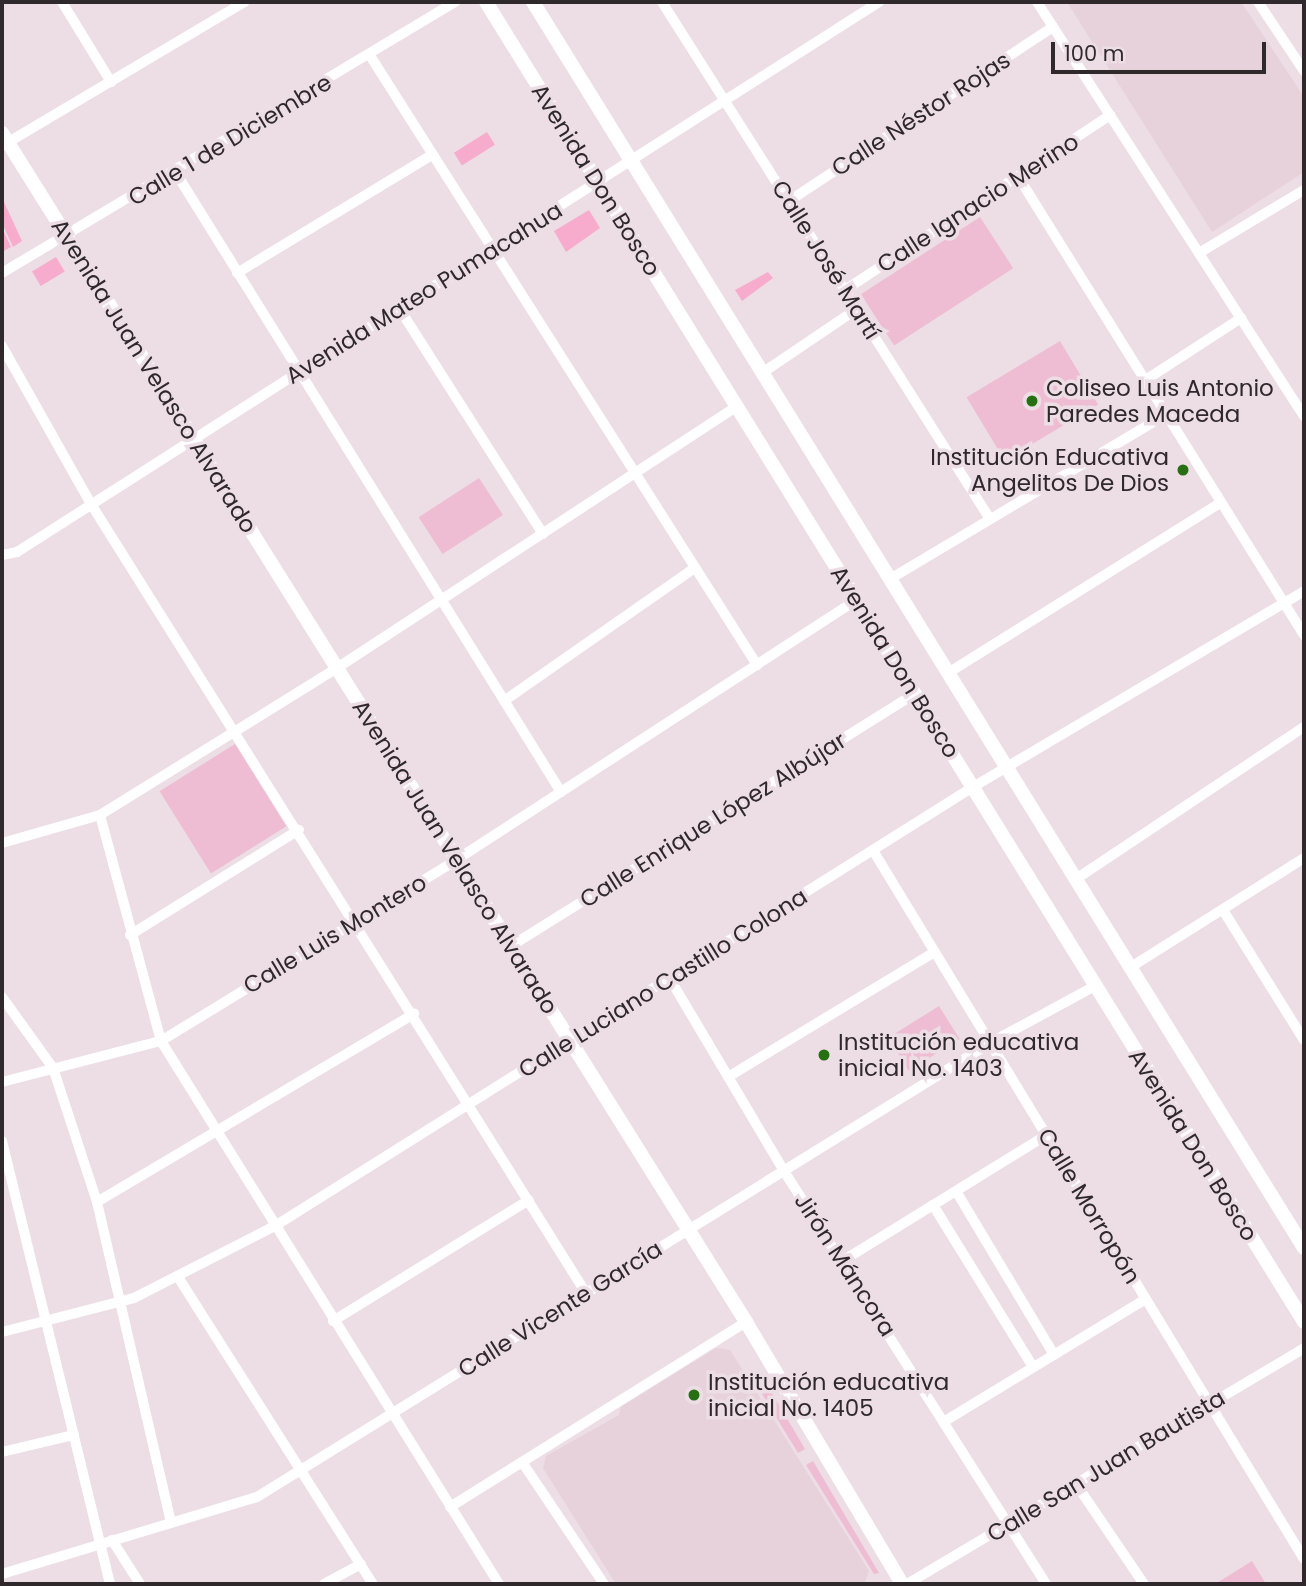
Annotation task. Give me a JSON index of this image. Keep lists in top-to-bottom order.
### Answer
{
  "streets": {
    "street": [
      "Calle Néstor Rojas",
      "Calle 1 de Diciembre",
      "Avenida Don Bosco",
      "Calle Ignacio Merino",
      "Calle José Martí",
      "Avenida Mateo Pumacahua",
      "Avenida Juan Velasco Alvarado",
      "Calle Enrique López Albújar",
      "Calle Luis Montero",
      "Calle Luciano Castillo Colona",
      "Calle Morropón",
      "Jirón Máncora",
      "Calle Vicente García",
      "Calle San Juan Bautista"
    ]
  },
  "crossings": [
    ["Calle Néstor Rojas", "Calle José Martí"],
    ["Calle 1 de Diciembre", "Avenida Juan Velasco Alvarado"],
    ["Avenida Don Bosco", "Avenida Mateo Pumacahua"],
    ["Avenida Don Bosco", "Calle Enrique López Albújar"],
    ["Avenida Don Bosco", "Calle Luis Montero"],
    ["Avenida Don Bosco", "Calle Luciano Castillo Colona"],
    ["Avenida Don Bosco", "Calle Vicente García"],
    ["Calle Ignacio Merino", "Calle José Martí"],
    ["Calle José Martí", "Avenida Mateo Pumacahua"],
    ["Avenida Mateo Pumacahua", "Avenida Juan Velasco Alvarado"],
    ["Avenida Juan Velasco Alvarado", "Calle Enrique López Albújar"],
    ["Avenida Juan Velasco Alvarado", "Calle Luis Montero"],
    ["Avenida Juan Velasco Alvarado", "Calle Luciano Castillo Colona"],
    ["Avenida Juan Velasco Alvarado", "Calle Vicente García"],
    ["Avenida Juan Velasco Alvarado", "Calle San Juan Bautista"],
    ["Calle Luciano Castillo Colona", "Calle Morropón"],
    ["Calle Luciano Castillo Colona", "Jirón Máncora"],
    ["Calle Morropón", "Calle Vicente García"],
    ["Calle Morropón", "Calle San Juan Bautista"],
    ["Jirón Máncora", "Calle Vicente García"],
    ["Jirón Máncora", "Calle San Juan Bautista"]
  ],
  "places": [
    "Coliseo Luis Antonio Paredes Maceda",
    "Institución Educativa Angelitos De Dios",
    "Institución educativa inicial No. 1403",
    "Institución educativa inicial No. 1405"
  ],
  "scale_bar": "100 m"
}
